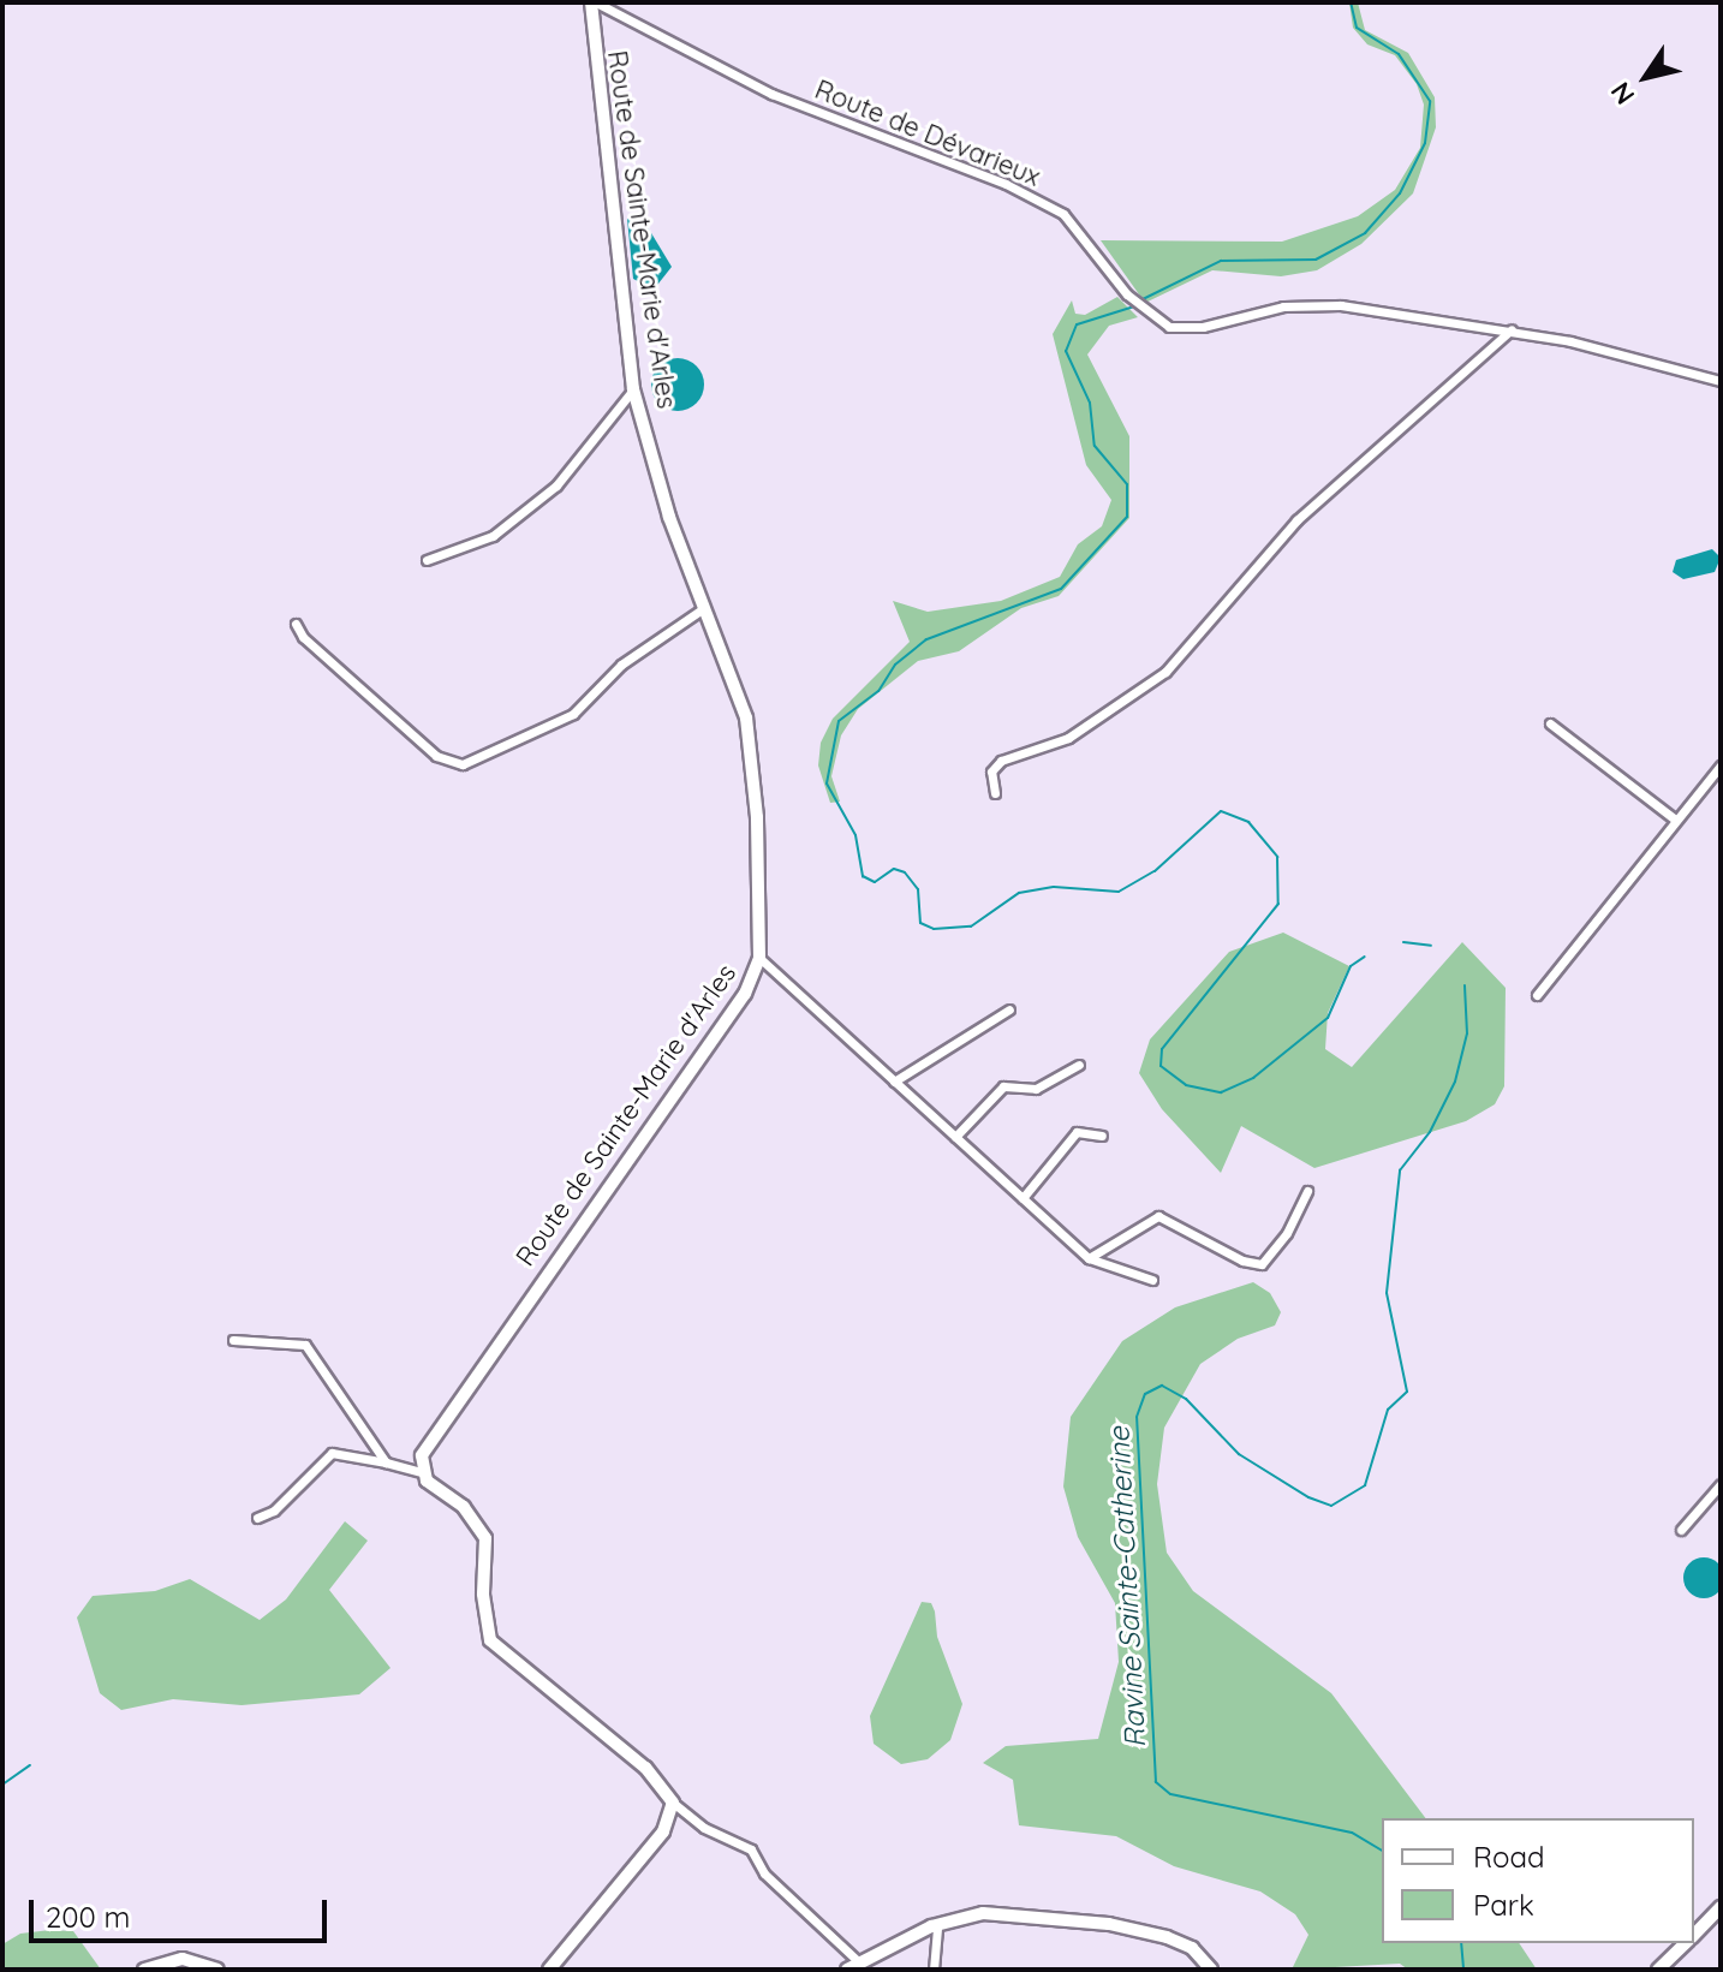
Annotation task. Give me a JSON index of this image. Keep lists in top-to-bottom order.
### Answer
{
  "streets": {
    "main road": ["Route de Sainte-Marie d'Arles"],
    "street": ["Route de Dévarieux"]
  },
  "crossings": [
    ["Route de Dévarieux", "Route de Sainte-Marie d'Arles"]
  ],
  "water": ["Ravine Sainte-Catherine"],
  "legend": ["Road", "Park"],
  "scale_bar": "200 m",
  "north": "bottom left"
}
